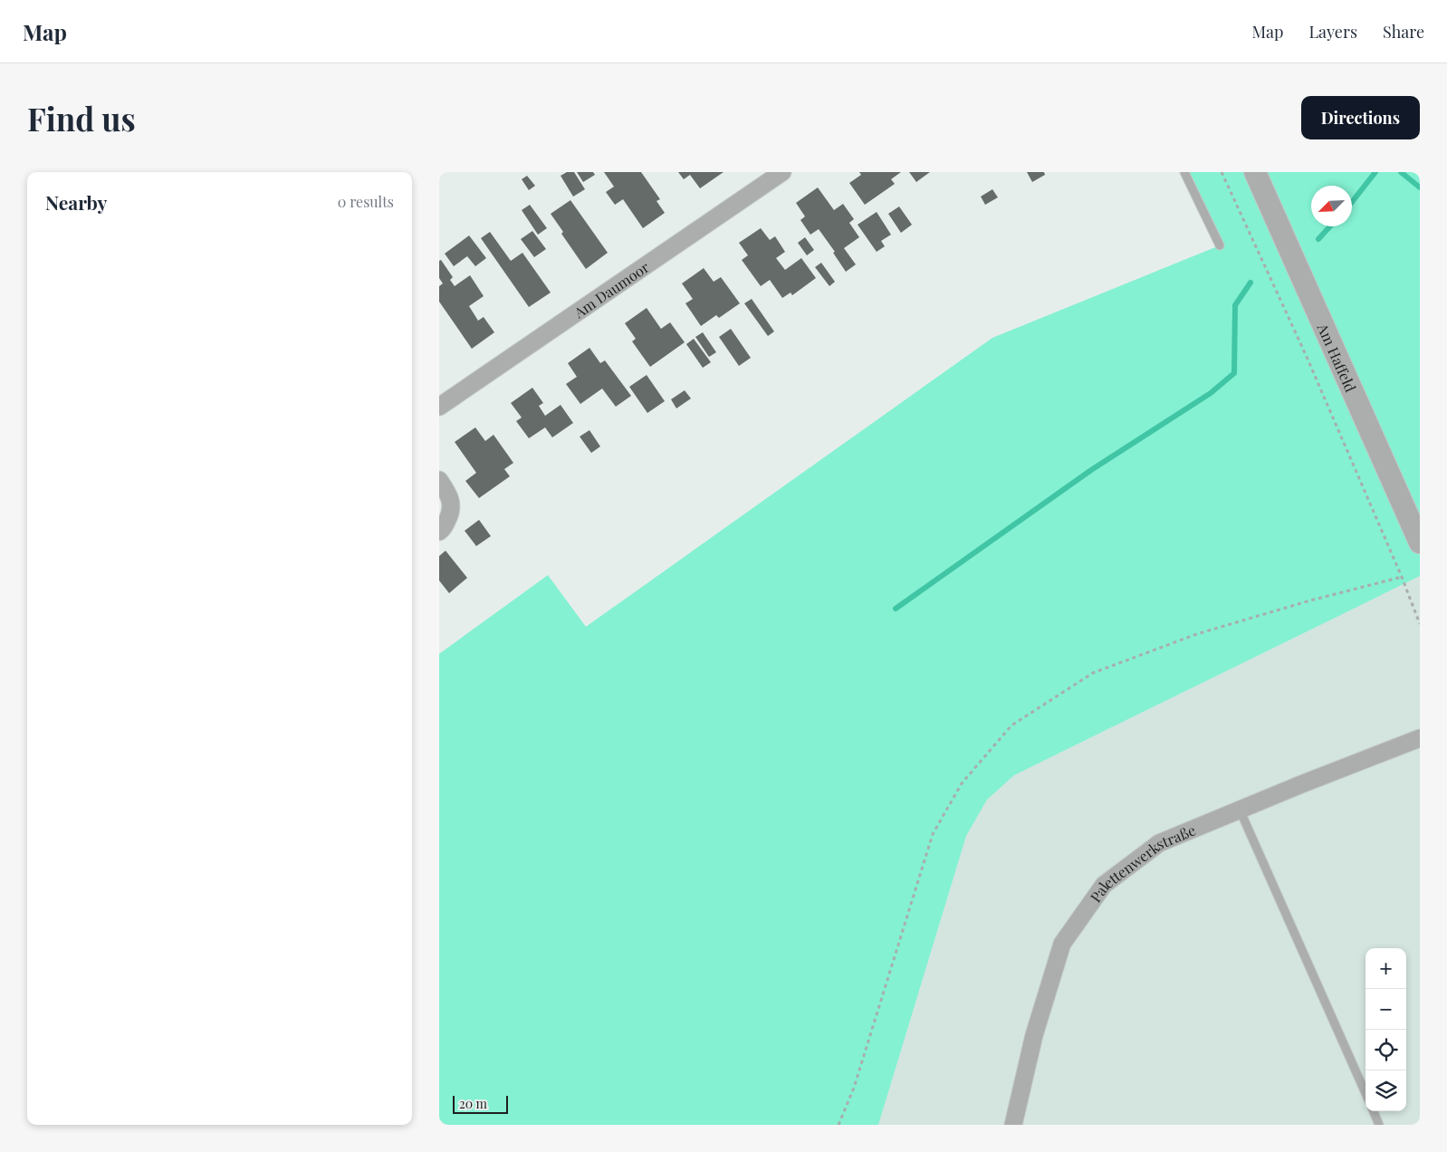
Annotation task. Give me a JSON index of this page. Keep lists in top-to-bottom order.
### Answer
{
  "streets": {
    "street": ["Am Daumoor", "Am Haffeld", "Palettenwerkstraße"]
  },
  "scale_bar": "20 m",
  "north": "bottom left",
  "page": {
    "header": "Map",
    "nav": ["Map", "Layers", "Share"],
    "buttons": "Directions",
    "title": "Find us",
    "heading": ["Nearby", "0 results"],
    "map_buttons": ["+", "−"],
    "scale": "20 m"
  }
}
